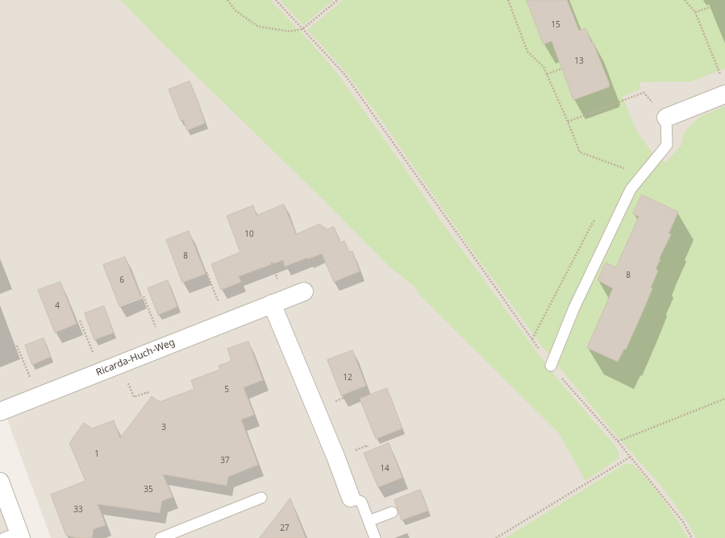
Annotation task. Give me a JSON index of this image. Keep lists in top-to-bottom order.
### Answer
{
  "streets": {
    "street": ["Ricarda-Huch-Weg"]
  },
  "house_numbers": [
    "15",
    "13",
    "10",
    "8",
    "8",
    "6",
    "4",
    "12",
    "5",
    "3",
    "1",
    "37",
    "14",
    "35",
    "33",
    "27"
  ]
}
